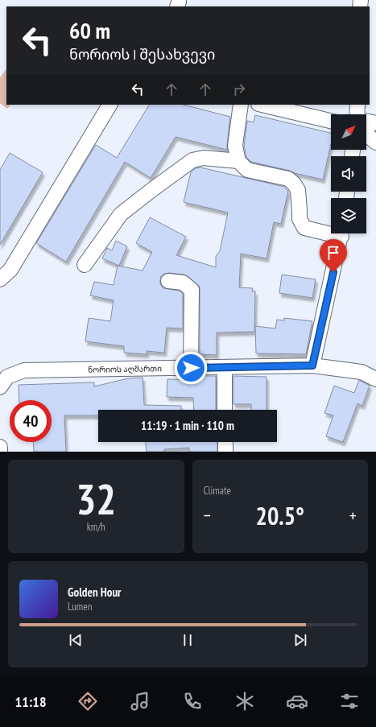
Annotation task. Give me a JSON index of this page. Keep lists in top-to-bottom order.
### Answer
{
  "streets": {
    "street": ["ნორიოს აღმართი"]
  },
  "north": "top right",
  "page": {
    "turn": ["60 m", "ნორიოს I შესახვევი"],
    "limit": "40",
    "trip": "11:19 · 1 min · 110 m",
    "tile": [
      ["32", "km/h"],
      "Climate"
    ],
    "heat": ["−", "20.5°", "+"],
    "song": ["Golden Hour", "Lumen"],
    "tabs": "11:18"
  }
}
